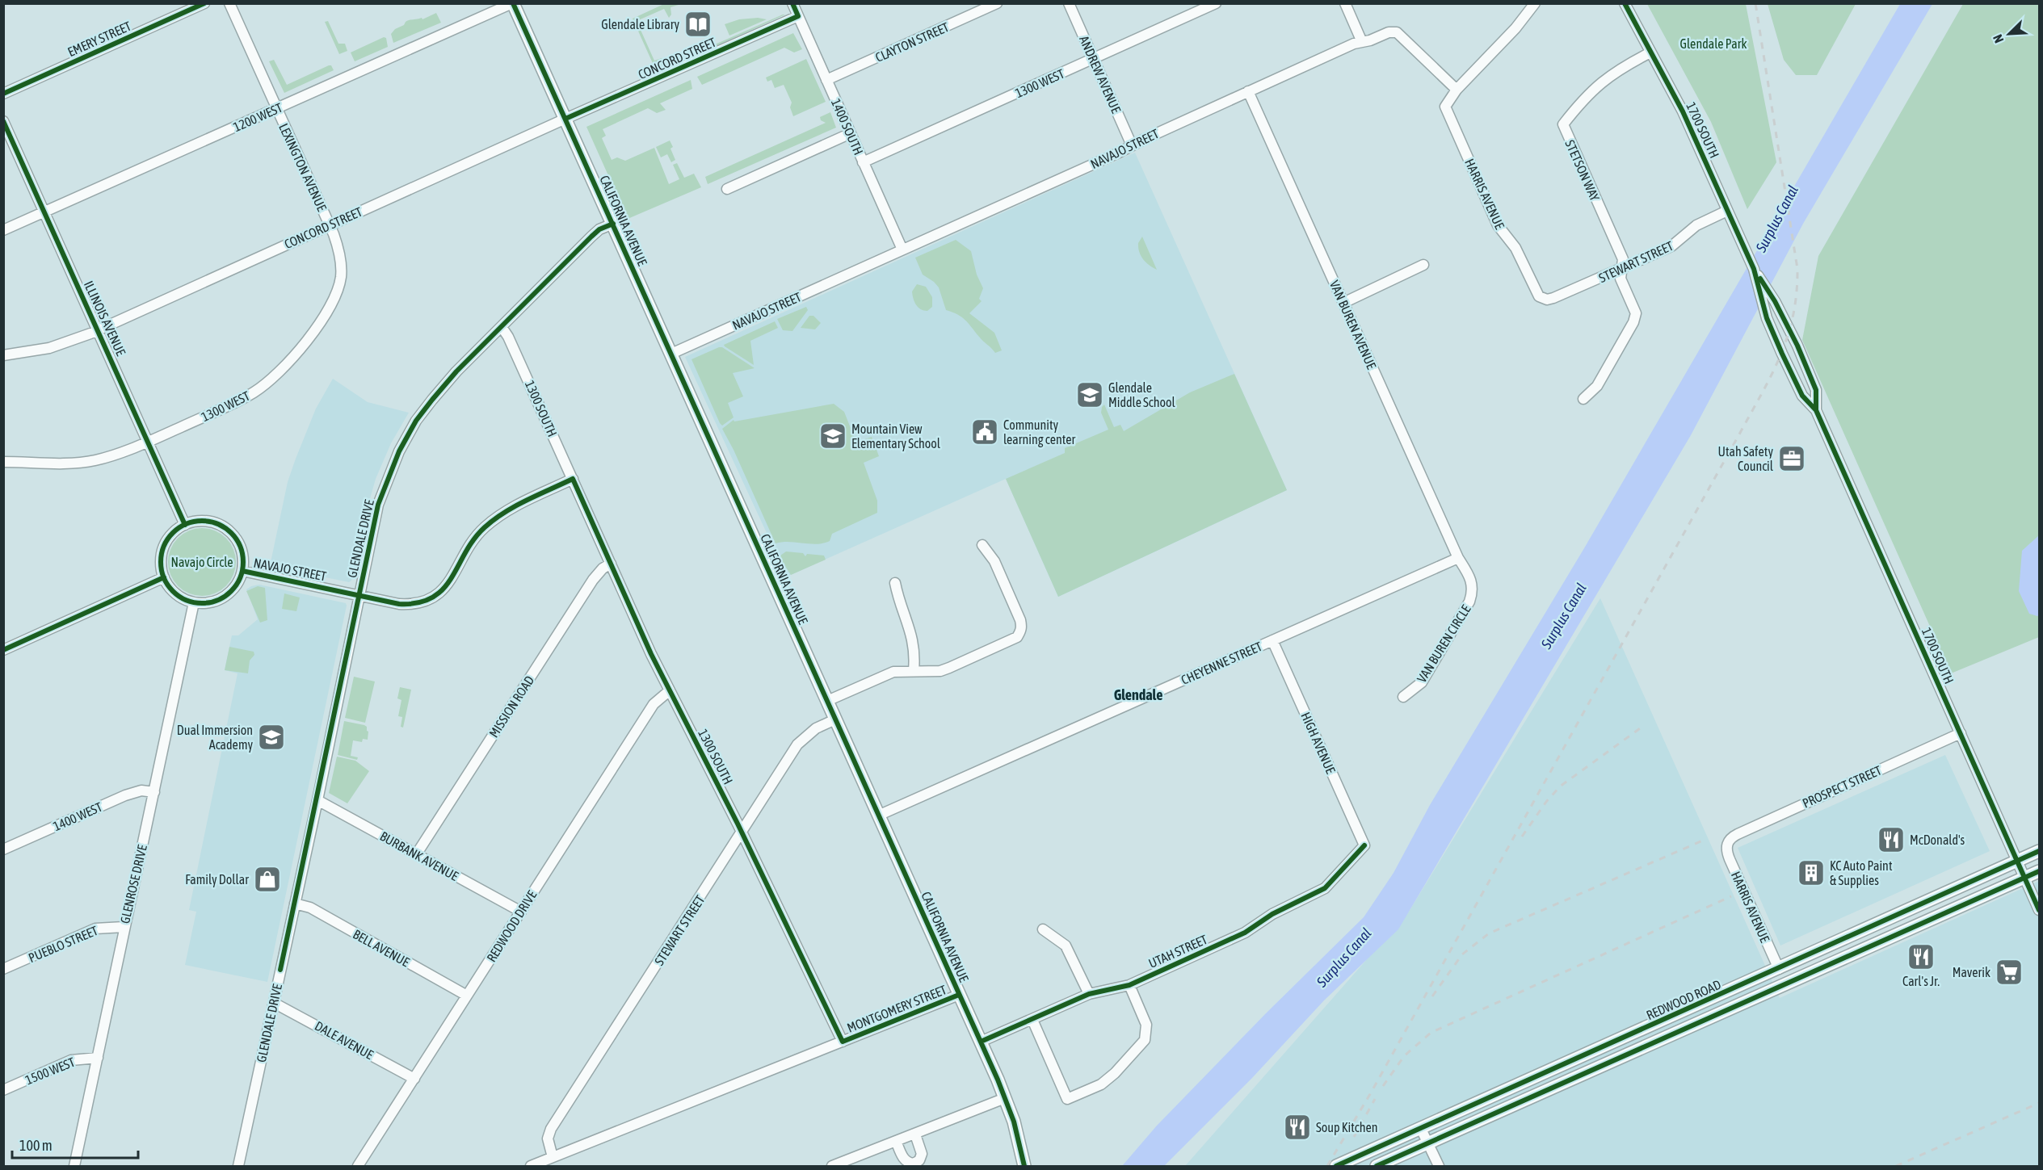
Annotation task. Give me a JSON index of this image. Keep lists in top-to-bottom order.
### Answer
{
  "streets": {
    "main road": ["CALIFORNIA AVENUE", "REDWOOD ROAD"],
    "street": [
      "EMERY STREET",
      "CLAYTON STREET",
      "CONCORD STREET",
      "ANDREW AVENUE",
      "1300 WEST",
      "1200 WEST",
      "1400 SOUTH",
      "1700 SOUTH",
      "NAVAJO STREET",
      "LEXINGTON AVENUE",
      "STETSON WAY",
      "HARRIS AVENUE",
      "STEWART STREET",
      "ILLINOIS AVENUE",
      "VAN BUREN AVENUE",
      "1300 SOUTH",
      "GLENDALE DRIVE",
      "VAN BUREN CIRCLE",
      "CHEYENNE STREET",
      "MISSION ROAD",
      "HIGH AVENUE",
      "PROSPECT STREET",
      "1400 WEST",
      "BURBANK AVENUE",
      "GLENROSE DRIVE",
      "REDWOOD DRIVE",
      "PUEBLO STREET",
      "BELL AVENUE",
      "UTAH STREET",
      "MONTGOMERY STREET",
      "DALE AVENUE",
      "1500 WEST"
    ]
  },
  "crossings": [
    ["CLAYTON STREET", "1400 SOUTH"],
    ["CONCORD STREET", "1300 WEST"],
    ["CONCORD STREET", "1400 SOUTH"],
    ["CONCORD STREET", "LEXINGTON AVENUE"],
    ["CONCORD STREET", "CALIFORNIA AVENUE"],
    ["CONCORD STREET", "ILLINOIS AVENUE"],
    ["ANDREW AVENUE", "1300 WEST"],
    ["ANDREW AVENUE", "NAVAJO STREET"],
    ["1300 WEST", "1400 SOUTH"],
    ["1300 WEST", "LEXINGTON AVENUE"],
    ["1300 WEST", "ILLINOIS AVENUE"],
    ["1200 WEST", "LEXINGTON AVENUE"],
    ["1200 WEST", "CALIFORNIA AVENUE"],
    ["1200 WEST", "ILLINOIS AVENUE"],
    ["1400 SOUTH", "NAVAJO STREET"],
    ["1700 SOUTH", "STETSON WAY"],
    ["1700 SOUTH", "STEWART STREET"],
    ["1700 SOUTH", "PROSPECT STREET"],
    ["1700 SOUTH", "REDWOOD ROAD"],
    ["NAVAJO STREET", "HARRIS AVENUE"],
    ["NAVAJO STREET", "CALIFORNIA AVENUE"],
    ["NAVAJO STREET", "ILLINOIS AVENUE"],
    ["NAVAJO STREET", "VAN BUREN AVENUE"],
    ["NAVAJO STREET", "1300 SOUTH"],
    ["NAVAJO STREET", "GLENDALE DRIVE"],
    ["NAVAJO STREET", "GLENROSE DRIVE"],
    ["STETSON WAY", "STEWART STREET"],
    ["HARRIS AVENUE", "STEWART STREET"],
    ["HARRIS AVENUE", "PROSPECT STREET"],
    ["HARRIS AVENUE", "REDWOOD ROAD"],
    ["CALIFORNIA AVENUE", "STEWART STREET"],
    ["CALIFORNIA AVENUE", "GLENDALE DRIVE"],
    ["CALIFORNIA AVENUE", "CHEYENNE STREET"],
    ["CALIFORNIA AVENUE", "UTAH STREET"],
    ["CALIFORNIA AVENUE", "MONTGOMERY STREET"],
    ["STEWART STREET", "1300 SOUTH"],
    ["STEWART STREET", "MONTGOMERY STREET"],
    ["ILLINOIS AVENUE", "GLENROSE DRIVE"],
    ["VAN BUREN AVENUE", "VAN BUREN CIRCLE"],
    ["VAN BUREN AVENUE", "CHEYENNE STREET"],
    ["1300 SOUTH", "GLENDALE DRIVE"],
    ["1300 SOUTH", "MISSION ROAD"],
    ["1300 SOUTH", "REDWOOD DRIVE"],
    ["1300 SOUTH", "MONTGOMERY STREET"],
    ["GLENDALE DRIVE", "BURBANK AVENUE"],
    ["GLENDALE DRIVE", "BELL AVENUE"],
    ["GLENDALE DRIVE", "DALE AVENUE"],
    ["VAN BUREN CIRCLE", "CHEYENNE STREET"],
    ["CHEYENNE STREET", "HIGH AVENUE"],
    ["MISSION ROAD", "BURBANK AVENUE"],
    ["HIGH AVENUE", "UTAH STREET"],
    ["1400 WEST", "GLENROSE DRIVE"],
    ["BURBANK AVENUE", "REDWOOD DRIVE"],
    ["GLENROSE DRIVE", "PUEBLO STREET"],
    ["GLENROSE DRIVE", "1500 WEST"],
    ["REDWOOD DRIVE", "BELL AVENUE"],
    ["REDWOOD DRIVE", "DALE AVENUE"]
  ],
  "districts": ["Glendale"],
  "water": ["Surplus Canal"],
  "parks": ["Glendale Park", "Navajo Circle"],
  "places": {
    "library": ["Glendale Library"],
    "school or university": ["Glendale Middle School", "Mountain View Elementary School", "Dual Immersion Academy"],
    "public building": ["Community learning center"],
    "office": ["Utah Safety Council"],
    "restaurant": ["McDonald's", "Carl's Jr.", "Soup Kitchen"],
    "building": ["KC Auto Paint & Supplies"],
    "shop": ["Family Dollar"],
    "supermarket": ["Maverik"]
  },
  "scale_bar": "100 m",
  "north": "bottom left"
}
